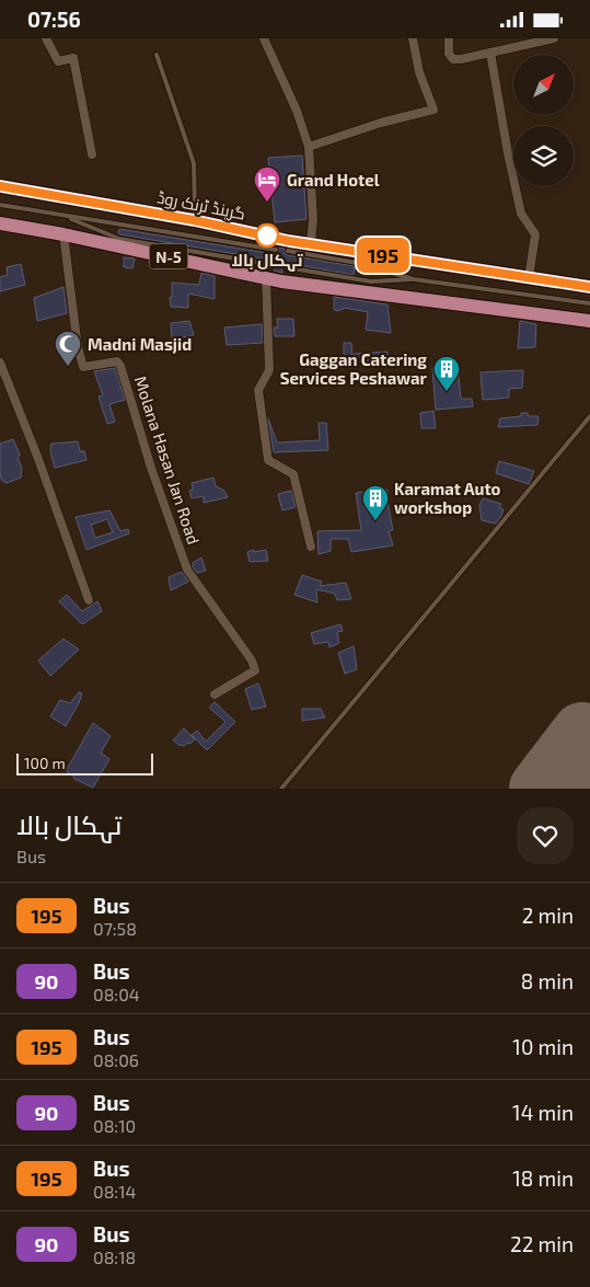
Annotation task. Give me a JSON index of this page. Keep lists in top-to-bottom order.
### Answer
{
  "streets": {
    "highway": ["گرینڈ ٹرنک روڈ", "N-5"],
    "street": ["Molana Hasan Jan Road"]
  },
  "crossings": [
    ["N-5", "Molana Hasan Jan Road"]
  ],
  "places": {
    "hotel": ["Grand Hotel"],
    "other": ["تہکال بالا"],
    "mosque": ["Madni Masjid"],
    "building": ["Gaggan Catering Services Peshawar", "Karamat Auto workshop"]
  },
  "lines": ["bus line 195"],
  "scale_bar": "100 m",
  "north": "top right",
  "page": {
    "status": "07:56",
    "on_map": "195",
    "scale": "100 m",
    "heading": ["تہکال بالا", "Bus"],
    "list": [
      {
        "mark": "195",
        "name": "Bus",
        "note": "07:58",
        "value": "2 min"
      },
      {
        "mark": "90",
        "name": "Bus",
        "note": "08:04",
        "value": "8 min"
      },
      {
        "mark": "195",
        "name": "Bus",
        "note": "08:06",
        "value": "10 min"
      },
      {
        "mark": "90",
        "name": "Bus",
        "note": "08:10",
        "value": "14 min"
      },
      {
        "mark": "195",
        "name": "Bus",
        "note": "08:14",
        "value": "18 min"
      },
      {
        "mark": "90",
        "name": "Bus",
        "note": "08:18",
        "value": "22 min"
      }
    ]
  }
}
